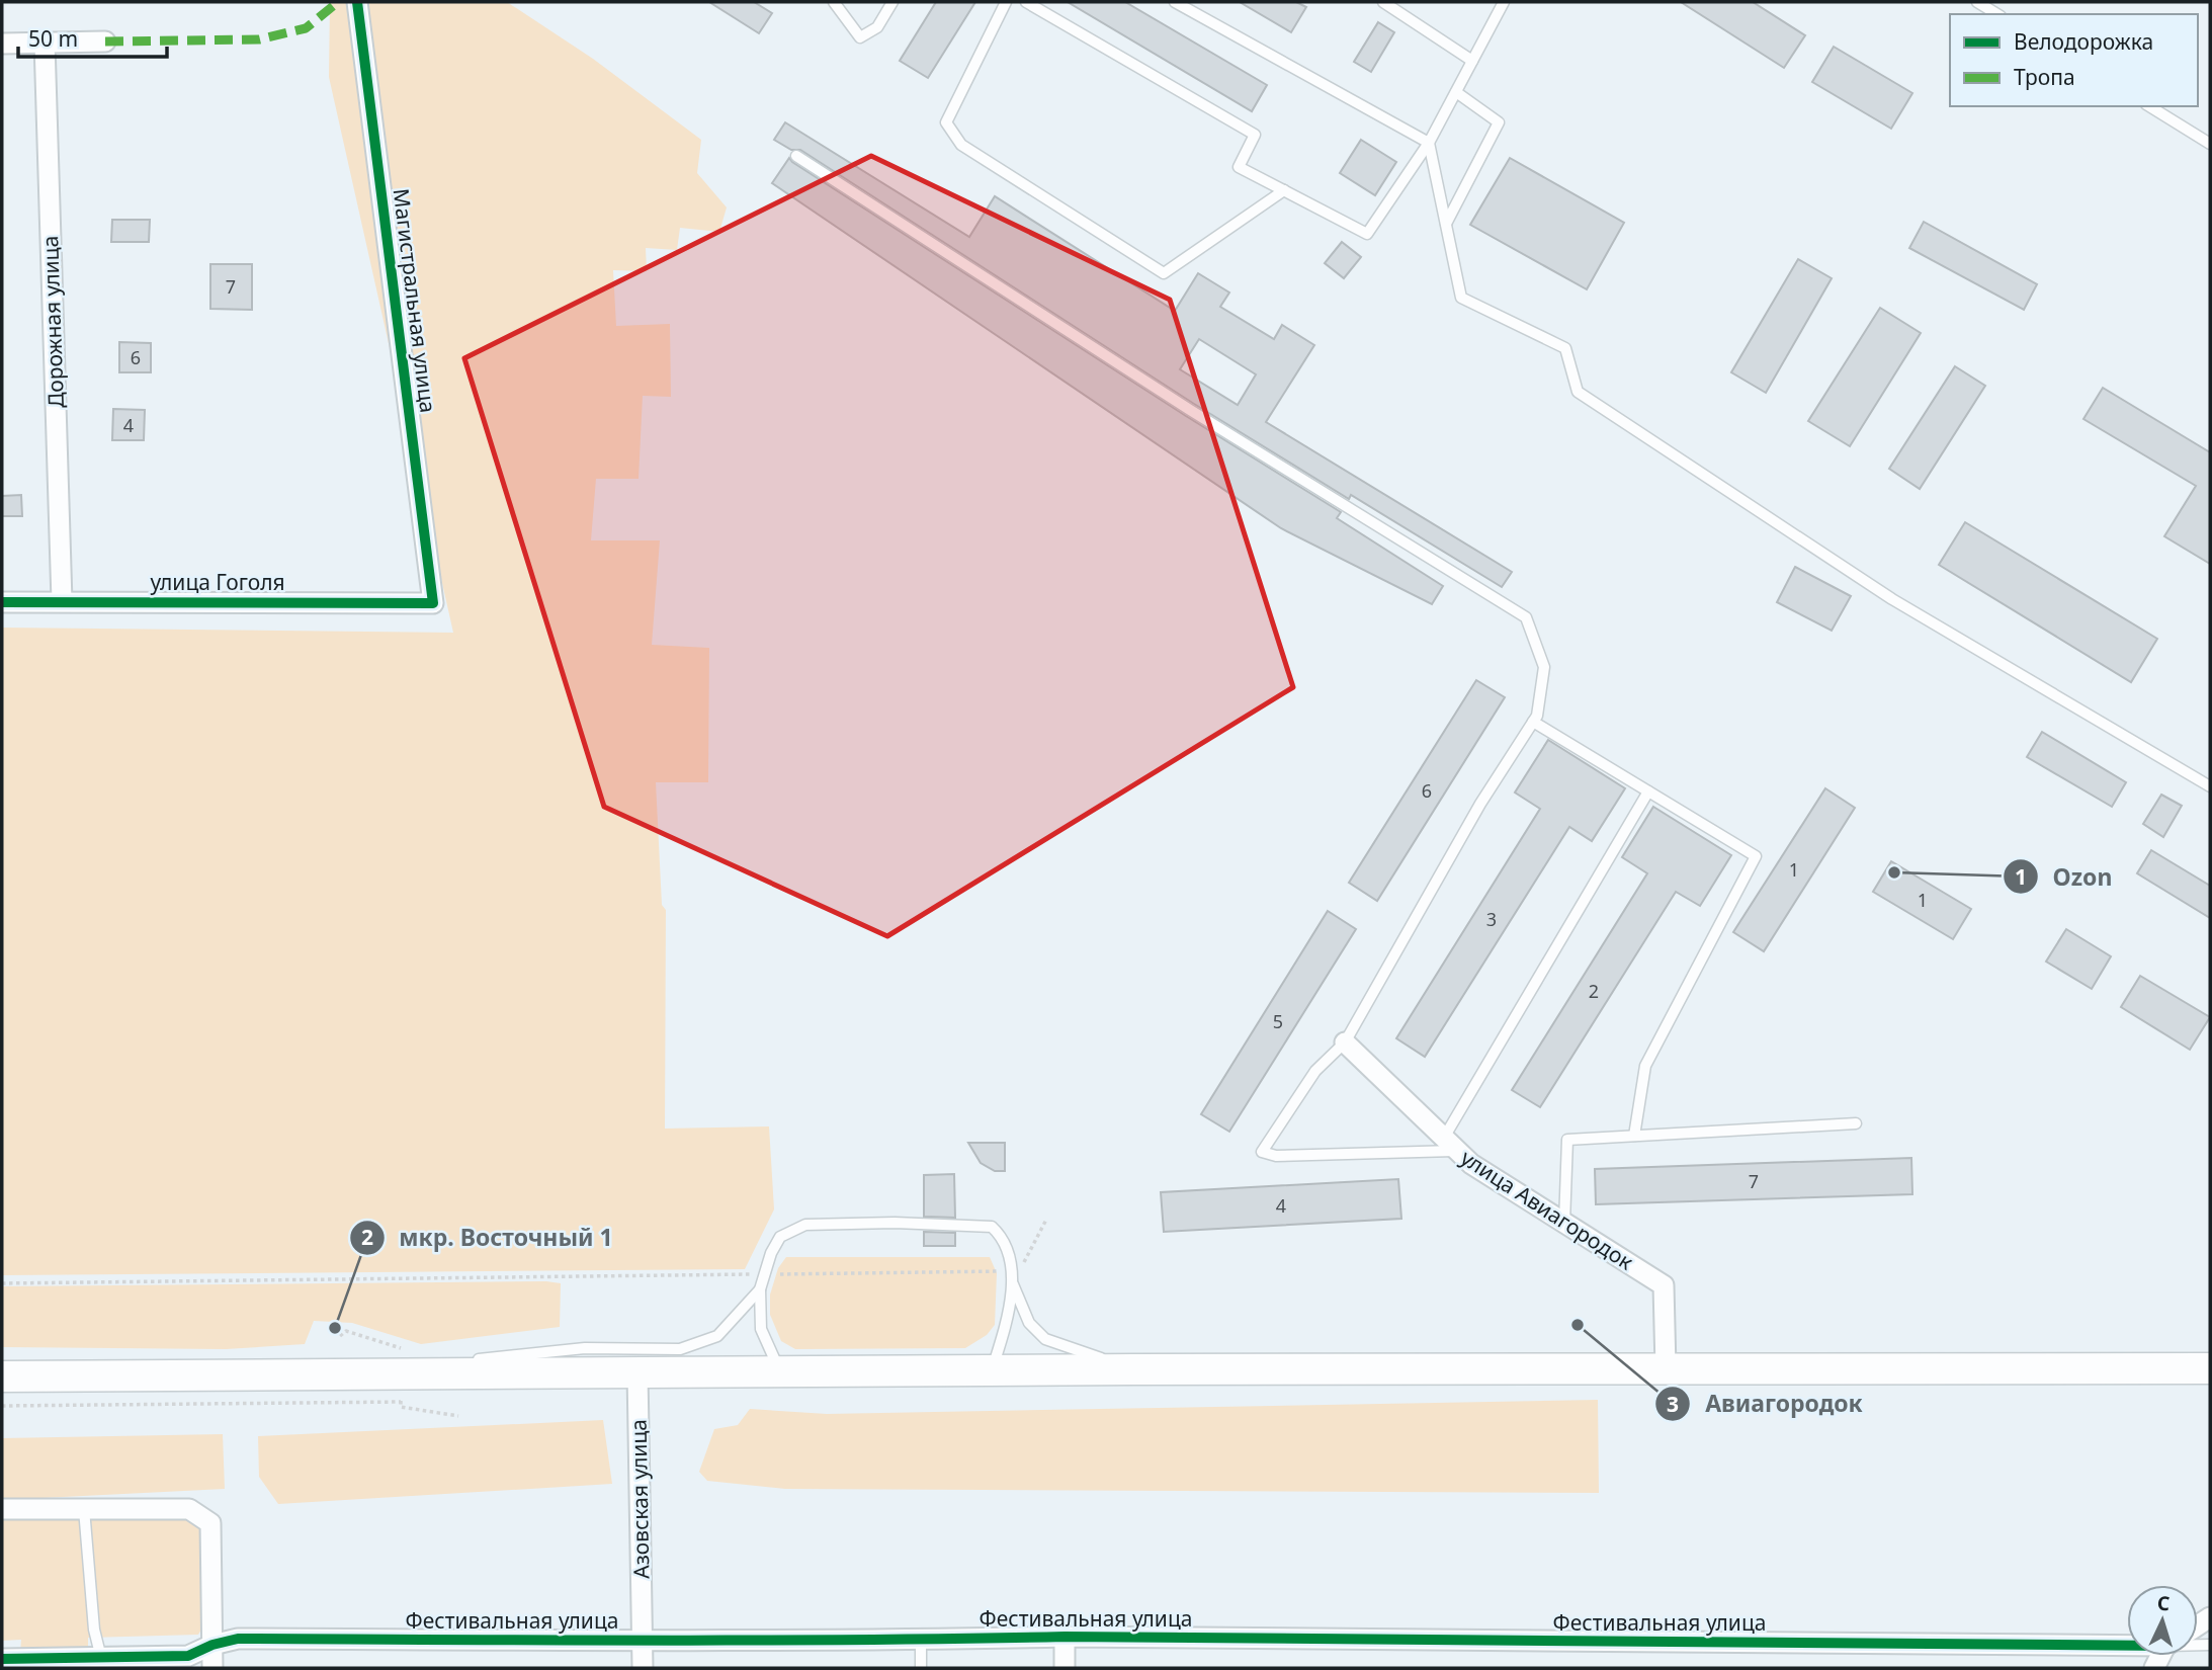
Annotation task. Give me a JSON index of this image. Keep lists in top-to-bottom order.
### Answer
{
  "streets": {
    "street": [
      "Магистральная улица",
      "Дорожная улица",
      "улица Гоголя",
      "улица Авиагородок",
      "Азовская улица",
      "Фестивальная улица"
    ]
  },
  "crossings": [
    ["Магистральная улица", "улица Гоголя"],
    ["Дорожная улица", "улица Гоголя"],
    ["Азовская улица", "Фестивальная улица"]
  ],
  "places": ["Ozon", "Авиагородок", "мкр. Восточный 1"],
  "house_numbers": [
    "7",
    "6",
    "4",
    "6",
    "1",
    "1",
    "3",
    "2",
    "5",
    "7",
    "4"
  ],
  "legend": ["Велодорожка", "Тропа"],
  "scale_bar": "50 m",
  "north": "top"
}
